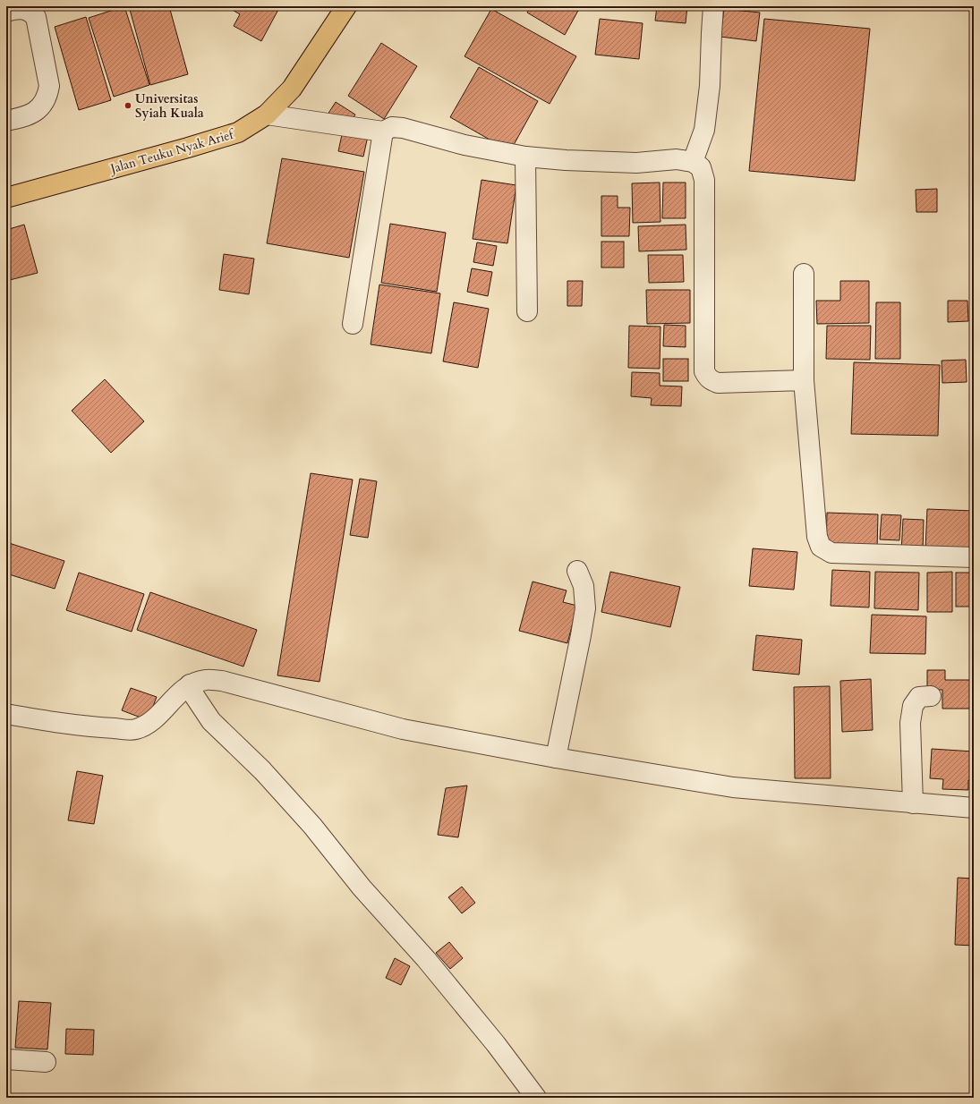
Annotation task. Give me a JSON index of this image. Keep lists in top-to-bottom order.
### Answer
{
  "streets": {
    "main road": ["Jalan Teuku Nyak Arief"]
  },
  "places": ["Universitas Syiah Kuala"]
}
